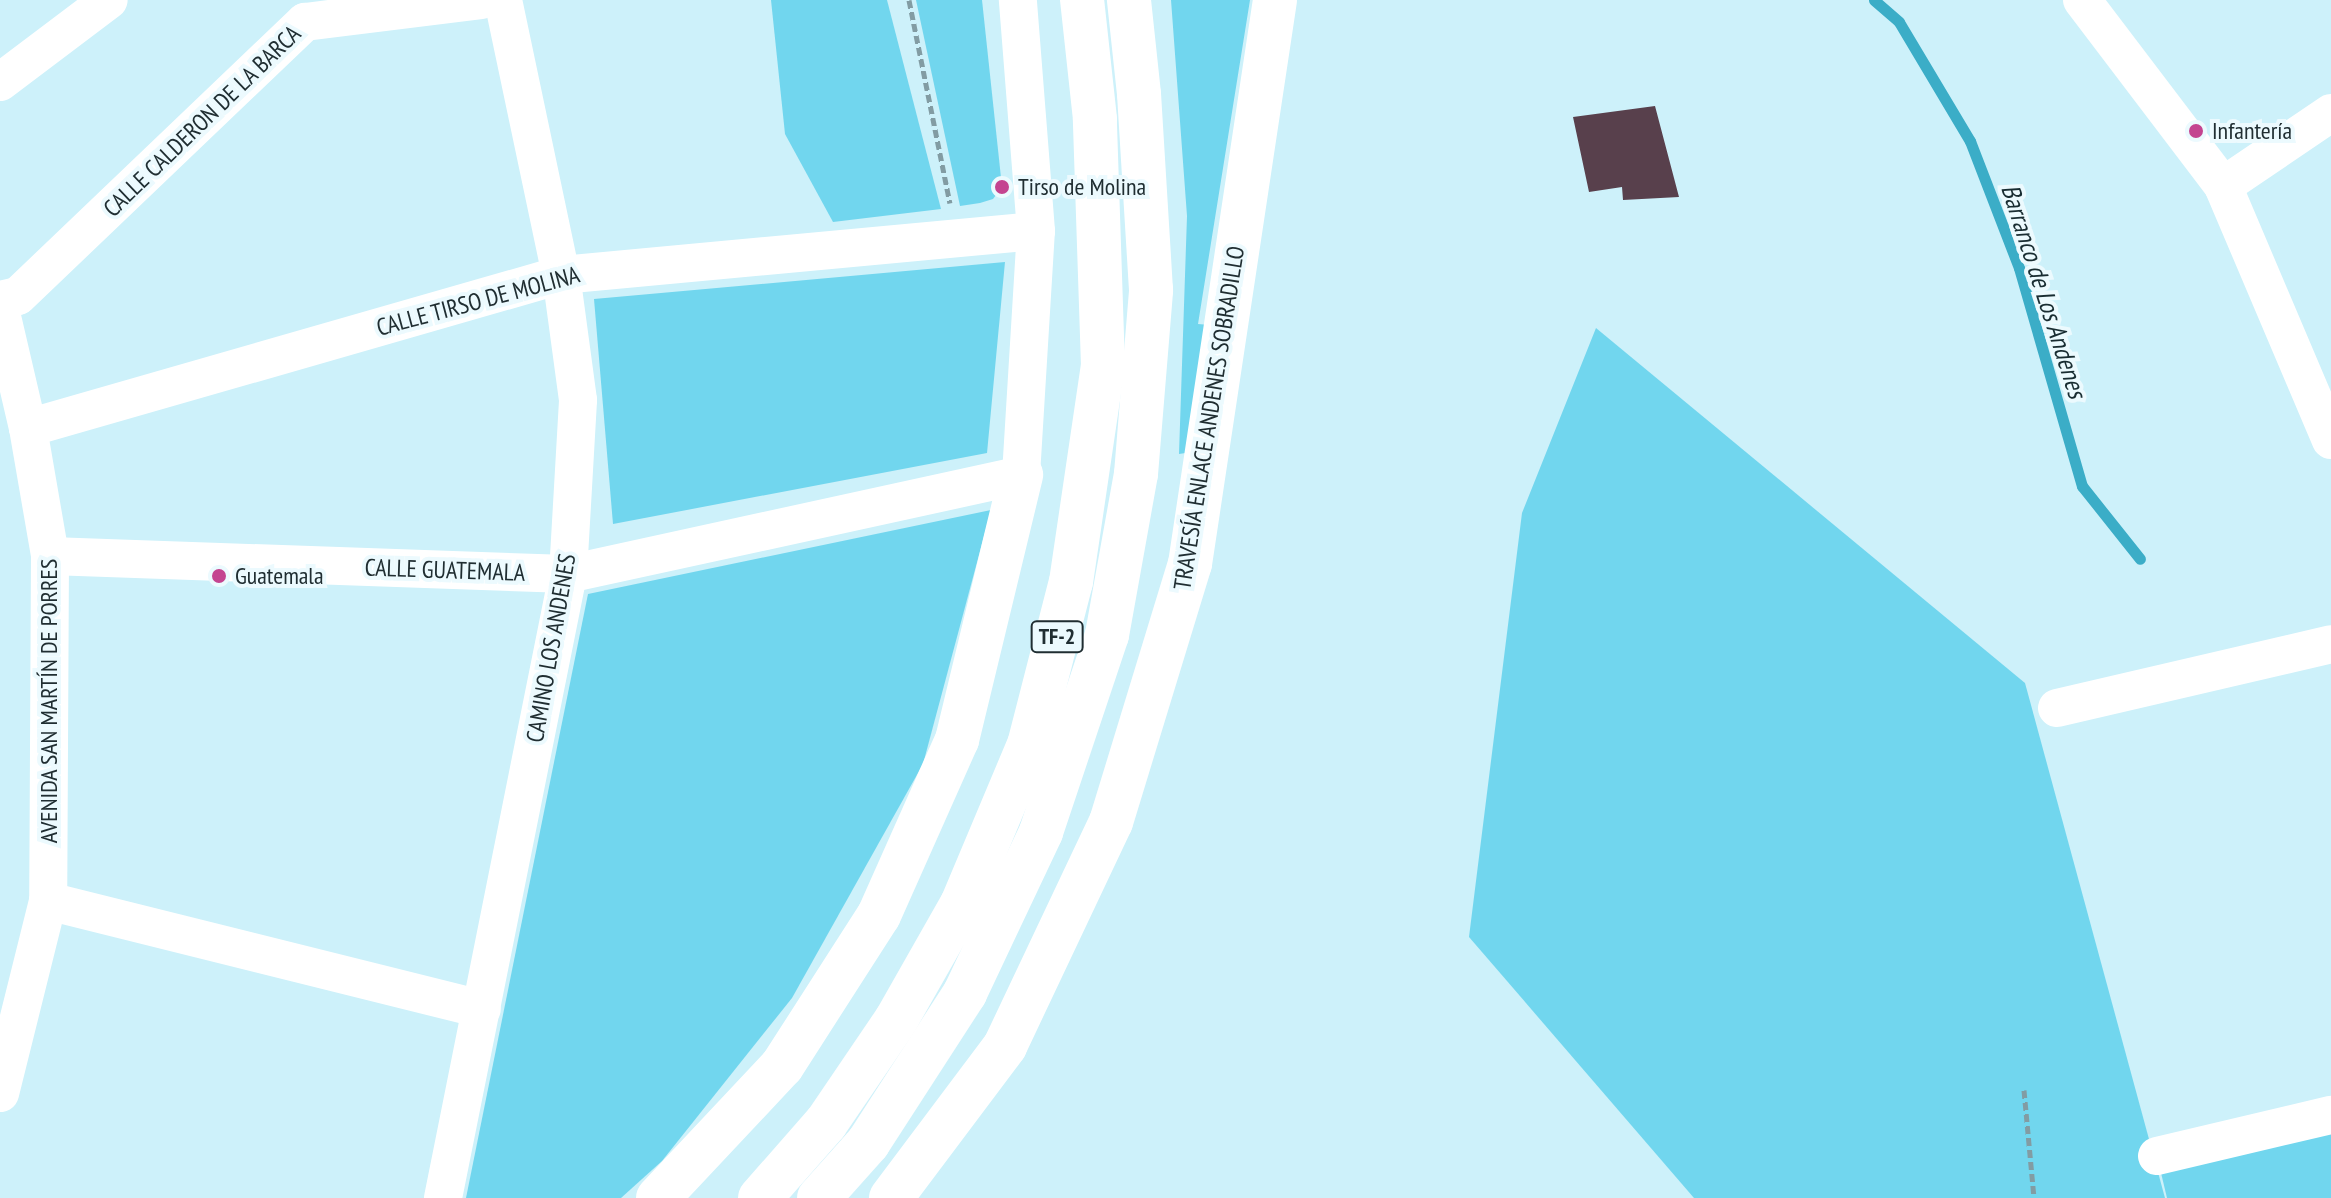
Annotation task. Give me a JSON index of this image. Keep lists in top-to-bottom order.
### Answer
{
  "streets": {
    "main road": ["TRAVESÍA ENLACE ANDENES SOBRADILLO", "TF-2"],
    "street": [
      "CALLE CALDERON DE LA BARCA",
      "CALLE TIRSO DE MOLINA",
      "CALLE GUATEMALA",
      "CAMINO LOS ANDENES",
      "AVENIDA SAN MARTÍN DE PORRES"
    ]
  },
  "crossings": [
    ["CALLE TIRSO DE MOLINA", "CAMINO LOS ANDENES"],
    ["CALLE TIRSO DE MOLINA", "AVENIDA SAN MARTÍN DE PORRES"],
    ["CALLE GUATEMALA", "CAMINO LOS ANDENES"],
    ["CALLE GUATEMALA", "AVENIDA SAN MARTÍN DE PORRES"]
  ],
  "water": ["Barranco de Los Andenes"],
  "places": ["Infantería", "Tirso de Molina", "Guatemala"]
}
